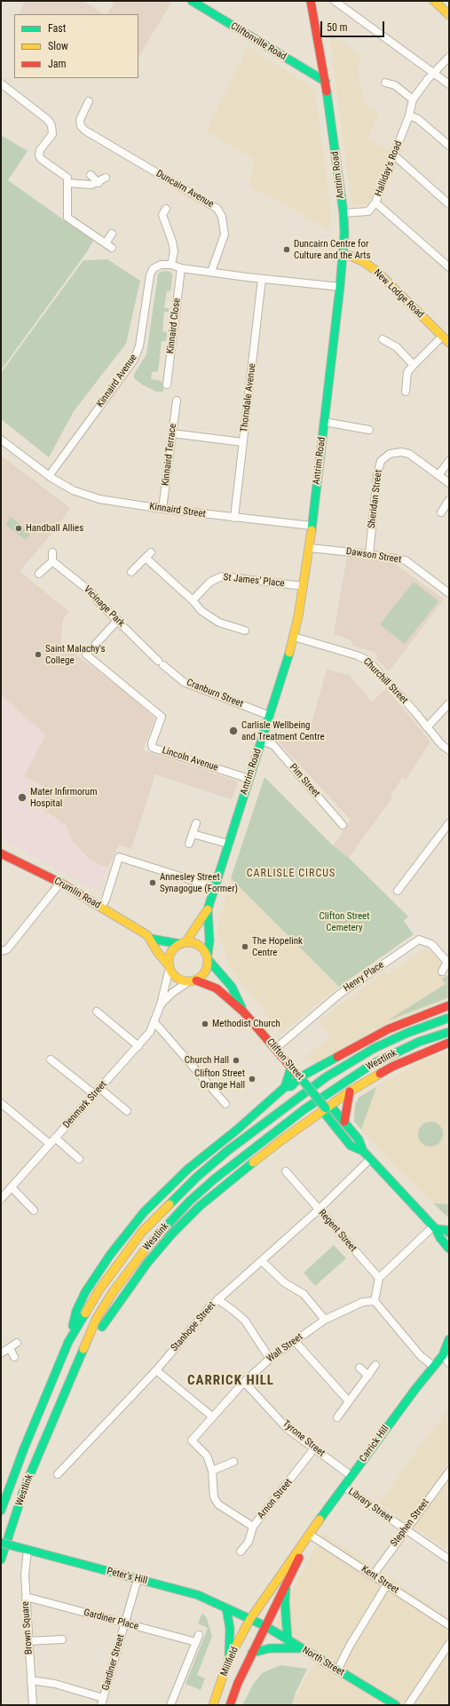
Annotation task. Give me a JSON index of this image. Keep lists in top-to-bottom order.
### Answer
{
  "streets": {
    "main road": [
      "Cliftonville Road",
      "Antrim Road",
      "New Lodge Road",
      "Crumlin Road",
      "Clifton Street",
      "Westlink",
      "Carrick Hill",
      "Peter's Hill",
      "Millfield",
      "North Street"
    ],
    "street": [
      "Halliday's Road",
      "Duncairn Avenue",
      "Kinnaird Close",
      "Kinnaird Avenue",
      "Thorndale Avenue",
      "Kinnaird Terrace",
      "Sheridan Street",
      "Kinnaird Street",
      "Dawson Street",
      "St James' Place",
      "Vicinage Park",
      "Churchill Street",
      "Cranburn Street",
      "Lincoln Avenue",
      "Pim Street",
      "Henry Place",
      "Denmark Street",
      "Regent Street",
      "Stanhope Street",
      "Wall Street",
      "Tyrone Street",
      "Arnon Street",
      "Library Street",
      "Stephen Street",
      "Kent Street",
      "Gardiner Place",
      "Brown Square",
      "Gardiner Street"
    ]
  },
  "crossings": [
    ["Cliftonville Road", "Antrim Road"],
    ["Halliday's Road", "Antrim Road"],
    ["Antrim Road", "New Lodge Road"],
    ["Antrim Road", "Kinnaird Street"],
    ["Antrim Road", "Dawson Street"],
    ["Antrim Road", "St James' Place"],
    ["Antrim Road", "Churchill Street"],
    ["Antrim Road", "Cranburn Street"],
    ["Antrim Road", "Lincoln Avenue"],
    ["Antrim Road", "Pim Street"],
    ["Antrim Road", "Crumlin Road"],
    ["Antrim Road", "Clifton Street"],
    ["Antrim Road", "Denmark Street"],
    ["Kinnaird Avenue", "Kinnaird Street"],
    ["Thorndale Avenue", "Kinnaird Street"],
    ["Kinnaird Terrace", "Kinnaird Street"],
    ["Sheridan Street", "Dawson Street"],
    ["Vicinage Park", "Cranburn Street"],
    ["Vicinage Park", "Lincoln Avenue"],
    ["Crumlin Road", "Clifton Street"],
    ["Crumlin Road", "Denmark Street"],
    ["Henry Place", "Clifton Street"],
    ["Clifton Street", "Denmark Street"],
    ["Clifton Street", "Stanhope Street"],
    ["Regent Street", "Stanhope Street"],
    ["Wall Street", "Tyrone Street"],
    ["Tyrone Street", "Carrick Hill"],
    ["Tyrone Street", "Arnon Street"],
    ["Carrick Hill", "Library Street"],
    ["Carrick Hill", "Peter's Hill"],
    ["Carrick Hill", "Kent Street"],
    ["Carrick Hill", "Millfield"],
    ["Carrick Hill", "North Street"],
    ["Library Street", "Stephen Street"],
    ["Stephen Street", "Kent Street"],
    ["Peter's Hill", "Brown Square"],
    ["Peter's Hill", "Millfield"],
    ["Peter's Hill", "North Street"],
    ["Peter's Hill", "Gardiner Street"],
    ["Gardiner Place", "Brown Square"],
    ["Gardiner Place", "Gardiner Street"],
    ["Millfield", "North Street"]
  ],
  "districts": ["CARLISLE CIRCUS", "CARRICK HILL"],
  "parks": ["Clifton Street Cemetery"],
  "places": [
    "Duncairn Centre for Culture and the Arts",
    "Handball Allies",
    "Saint Malachy's College",
    "Carlisle Wellbeing and Treatment Centre",
    "Mater Infirmorum Hospital",
    "Annesley Street Synagogue (Former)",
    "The Hopelink Centre",
    "Methodist Church",
    "Church Hall",
    "Clifton Street Orange Hall"
  ],
  "legend": ["Fast", "Slow", "Jam"],
  "scale_bar": "50 m"
}
